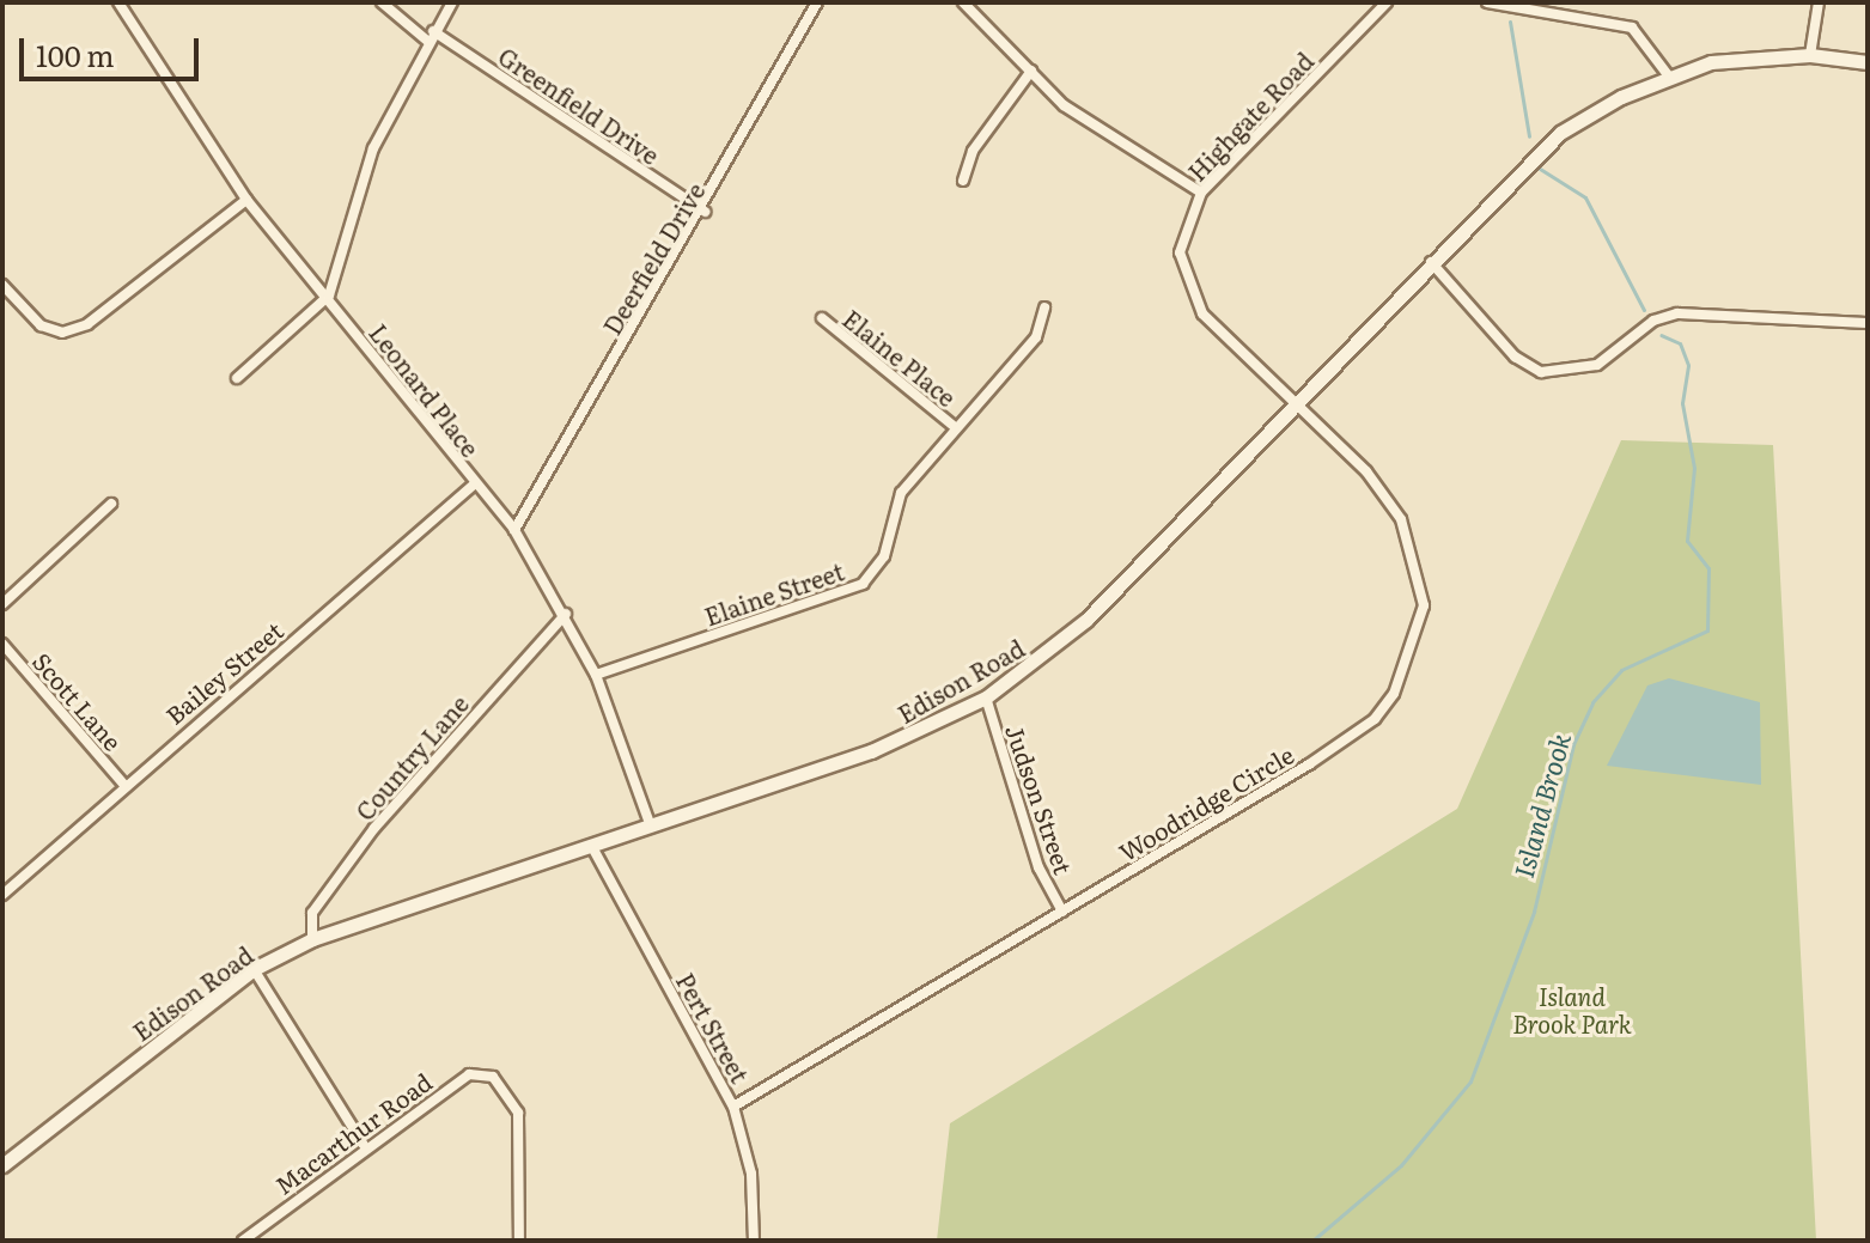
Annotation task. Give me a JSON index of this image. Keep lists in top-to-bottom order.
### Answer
{
  "streets": {
    "street": [
      "Greenfield Drive",
      "Highgate Road",
      "Deerfield Drive",
      "Elaine Place",
      "Leonard Place",
      "Elaine Street",
      "Bailey Street",
      "Edison Road",
      "Scott Lane",
      "Country Lane",
      "Judson Street",
      "Woodridge Circle",
      "Pert Street",
      "Macarthur Road"
    ]
  },
  "crossings": [
    ["Greenfield Drive", "Deerfield Drive"],
    ["Highgate Road", "Edison Road"],
    ["Highgate Road", "Woodridge Circle"],
    ["Deerfield Drive", "Leonard Place"],
    ["Elaine Place", "Elaine Street"],
    ["Leonard Place", "Elaine Street"],
    ["Leonard Place", "Bailey Street"],
    ["Leonard Place", "Edison Road"],
    ["Leonard Place", "Country Lane"],
    ["Bailey Street", "Scott Lane"],
    ["Edison Road", "Country Lane"],
    ["Edison Road", "Judson Street"],
    ["Edison Road", "Woodridge Circle"],
    ["Edison Road", "Pert Street"],
    ["Judson Street", "Woodridge Circle"],
    ["Woodridge Circle", "Pert Street"]
  ],
  "water": ["Island Brook"],
  "parks": ["Island Brook Park"],
  "scale_bar": "100 m"
}
